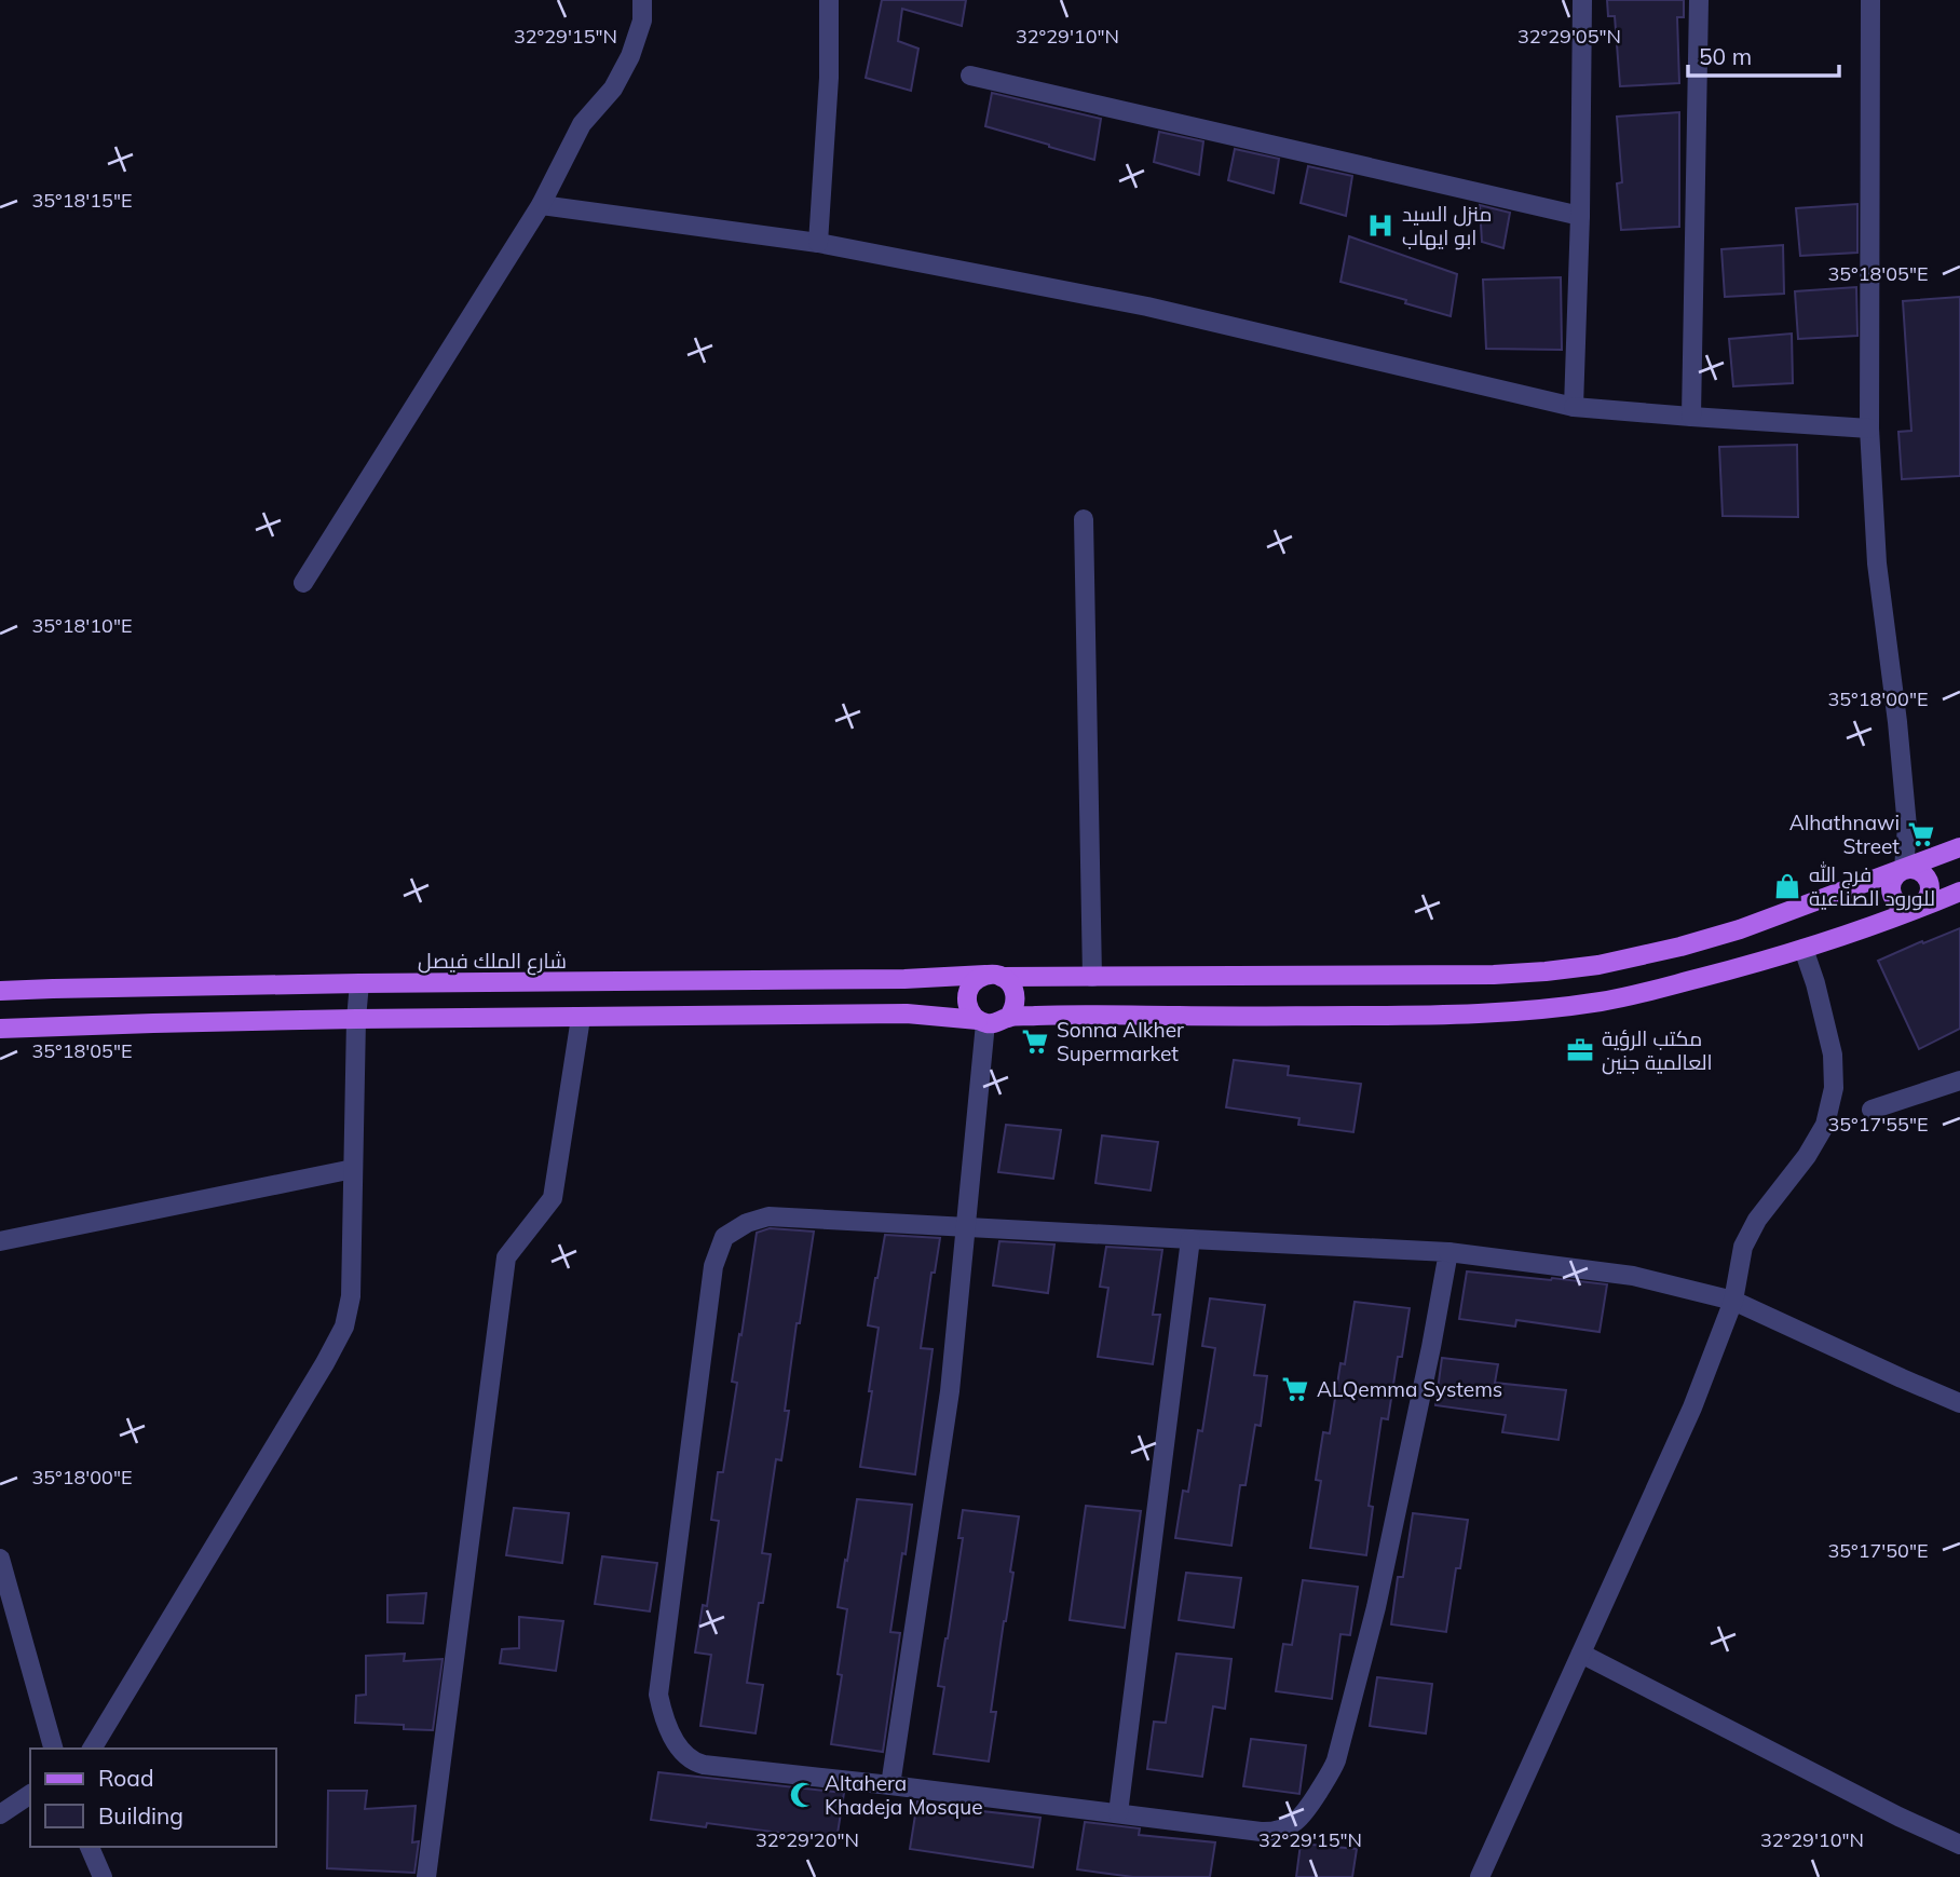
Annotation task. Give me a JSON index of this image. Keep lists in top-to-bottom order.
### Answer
{
  "streets": {
    "main road": ["شارع الملك فيصل"]
  },
  "places": {
    "hospital": ["منزل السيد ابو ايهاب"],
    "supermarket": ["Alhathnawi Street", "Sonna Alkher Supermarket", "ALQemma Systems"],
    "shop": ["فرج الله للورود الصناعية"],
    "office": ["مكتب الرؤية العالمية جنين"],
    "mosque": ["Altahera Khadeja Mosque"]
  },
  "legend": ["Road", "Building"],
  "scale_bar": "50 m",
  "coordinates": [
    "32°29'15\"N",
    "32°29'10\"N",
    "32°29'05\"N",
    "35°18'15\"E",
    "35°18'05\"E",
    "35°18'10\"E",
    "35°18'00\"E",
    "35°17'55\"E",
    "35°17'50\"E",
    "32°29'20\"N"
  ]
}
